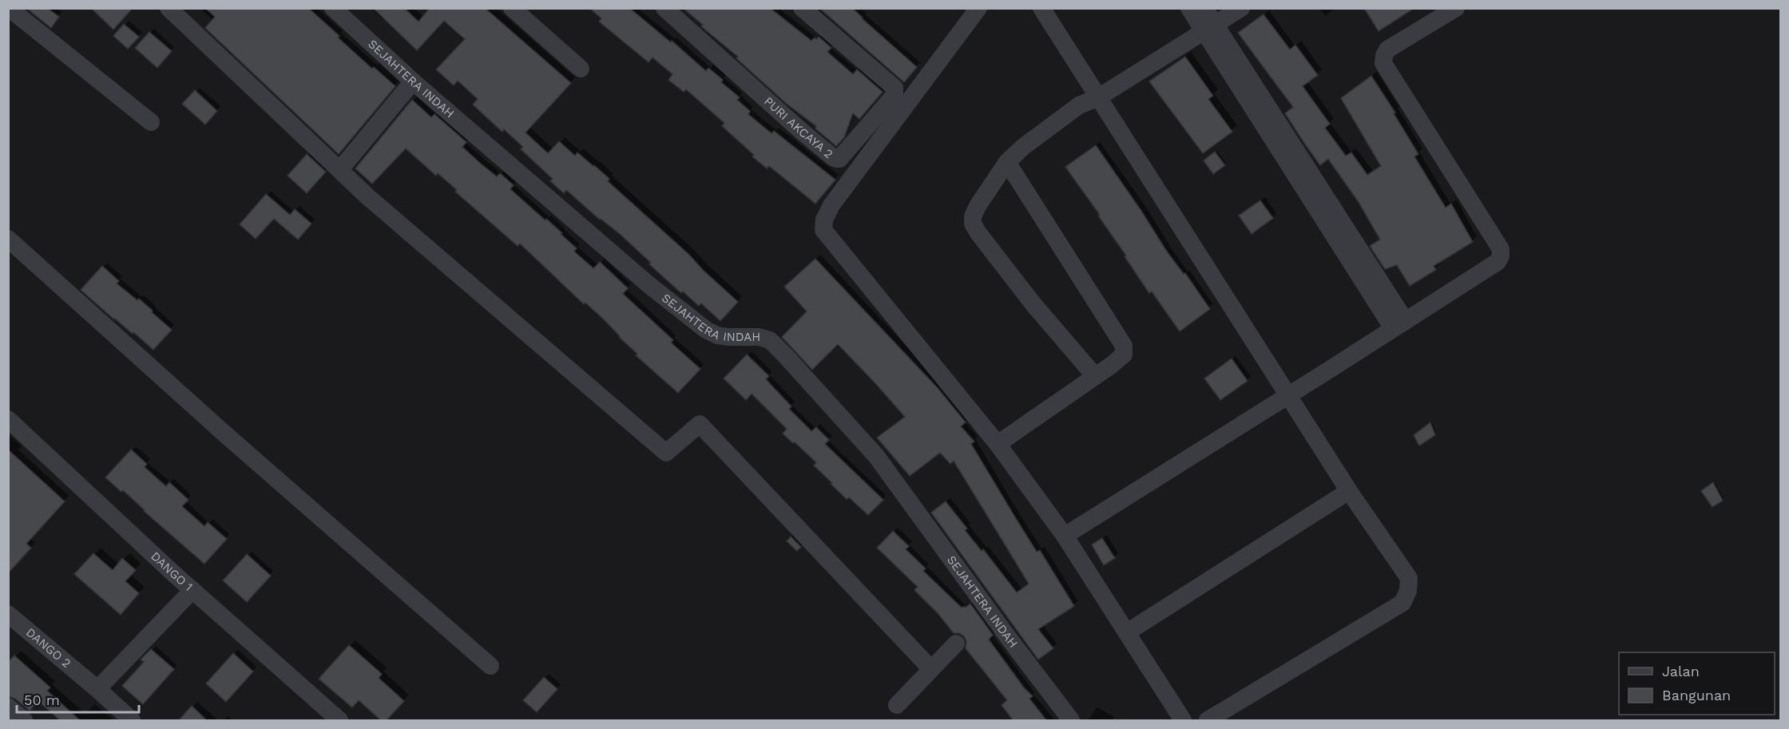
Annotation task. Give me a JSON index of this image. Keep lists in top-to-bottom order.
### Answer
{
  "streets": {
    "street": [
      "SEJAHTERA INDAH",
      "PURI AKCAYA 2",
      "DANGO 1",
      "DANGO 2"
    ]
  },
  "legend": ["Jalan", "Bangunan"],
  "scale_bar": "50 m"
}
